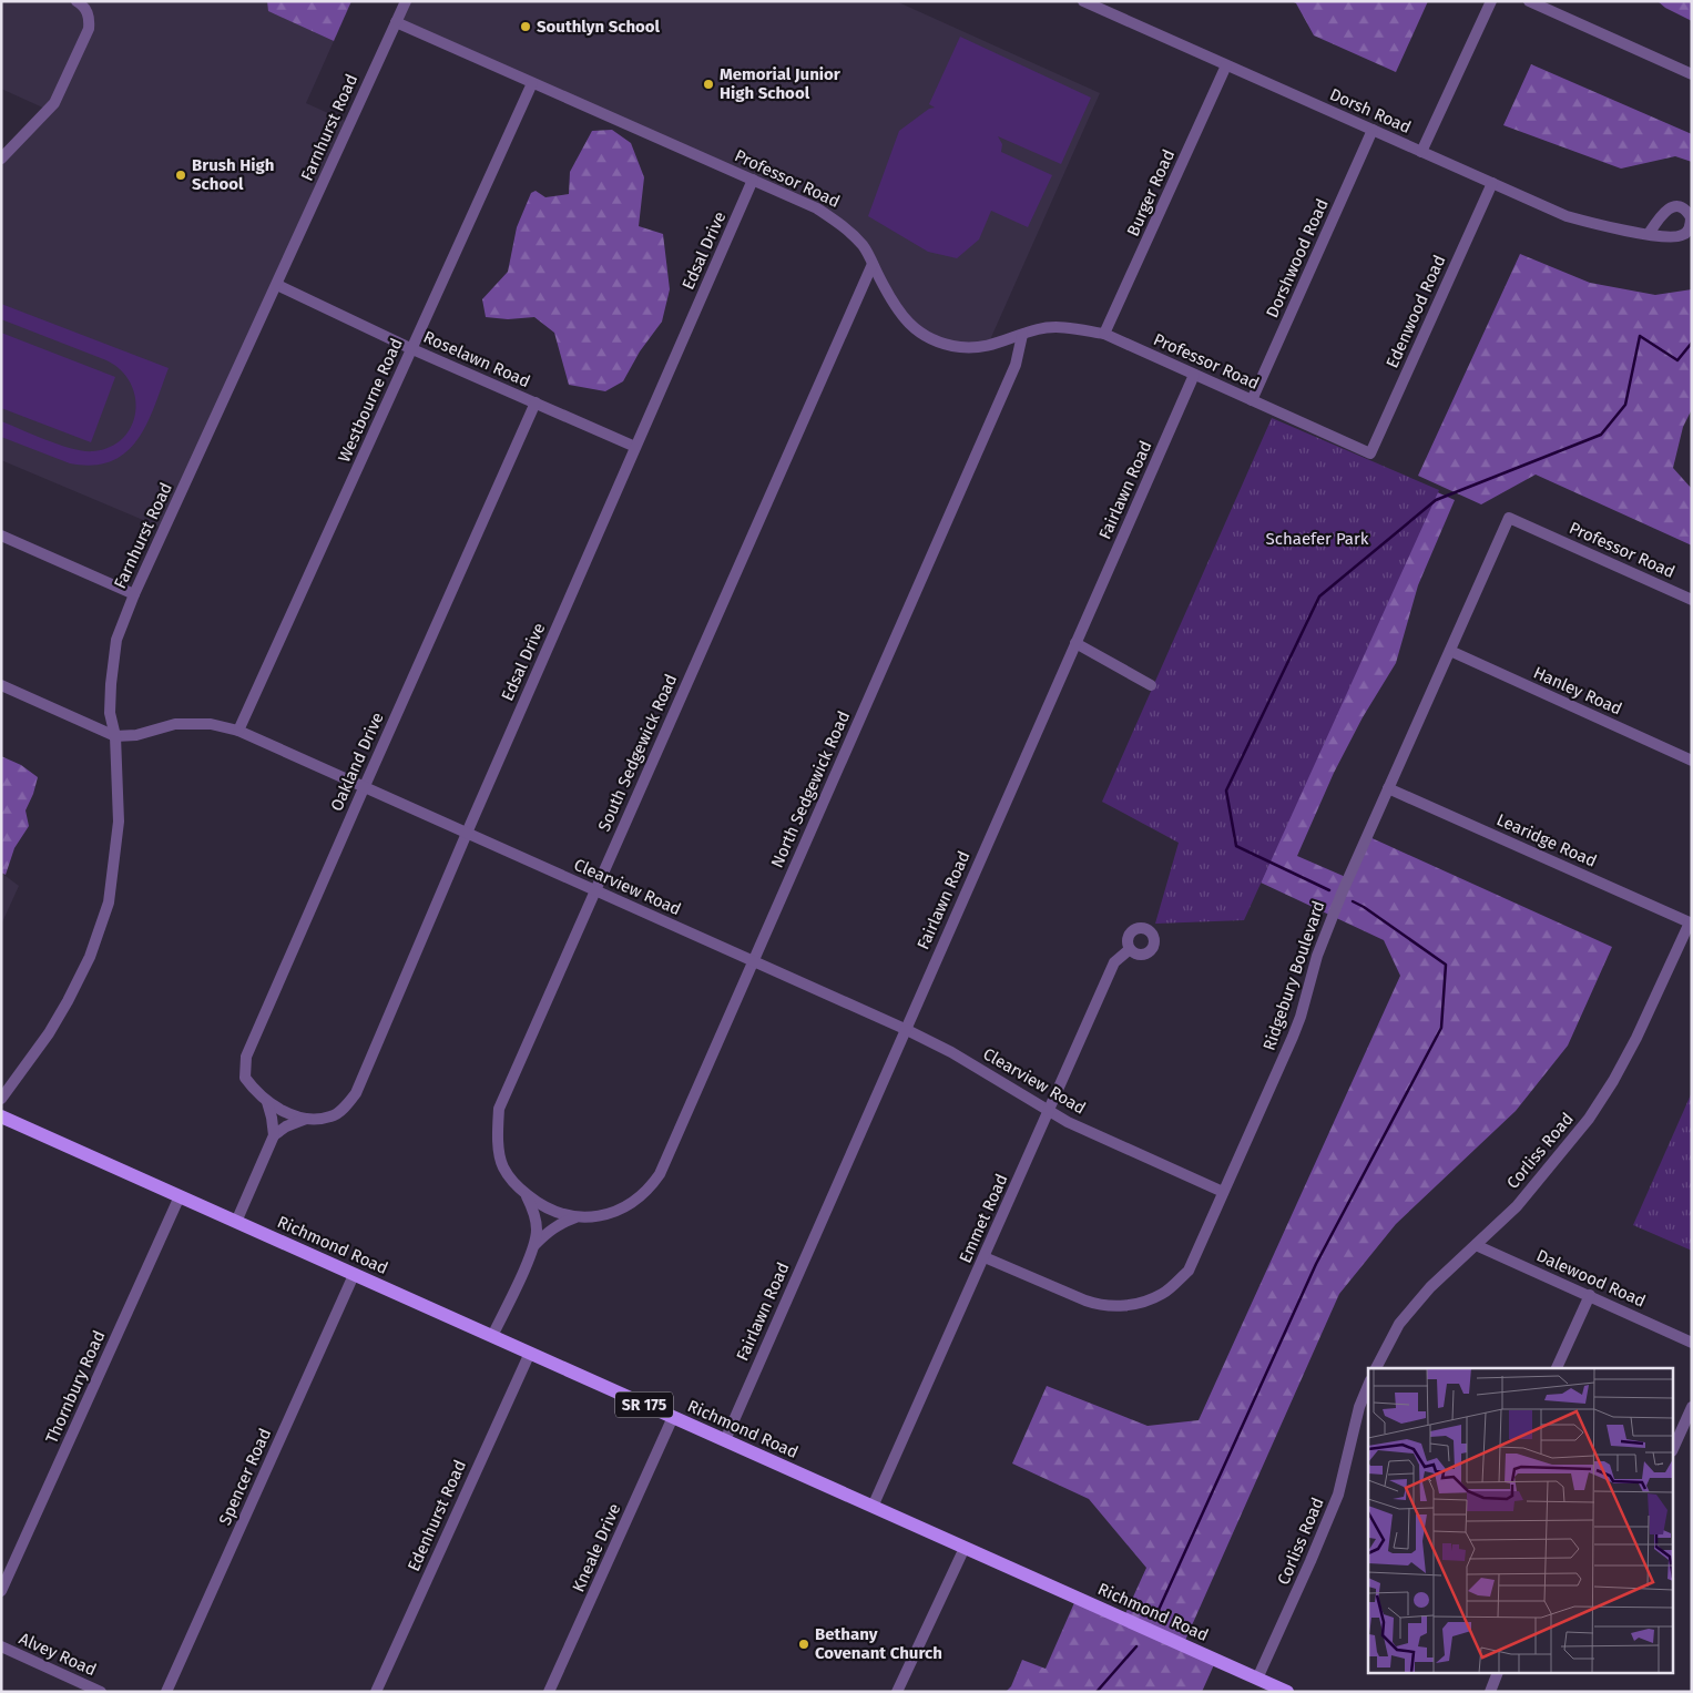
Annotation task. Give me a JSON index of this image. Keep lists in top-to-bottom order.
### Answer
{
  "streets": {
    "main road": ["Richmond Road", "SR 175"],
    "street": [
      "Dorsh Road",
      "Farnhurst Road",
      "Professor Road",
      "Burger Road",
      "Edsal Drive",
      "Dorshwood Road",
      "Edenwood Road",
      "Roselawn Road",
      "Westbourne Road",
      "Fairlawn Road",
      "Hanley Road",
      "South Sedgewick Road",
      "Oakland Drive",
      "North Sedgewick Road",
      "Learidge Road",
      "Clearview Road",
      "Ridgebury Boulevard",
      "Corliss Road",
      "Emmet Road",
      "Dalewood Road",
      "Thornbury Road",
      "Spencer Road",
      "Edenhurst Road",
      "Kneale Drive",
      "Alvey Road"
    ]
  },
  "crossings": [
    ["Dorsh Road", "Burger Road"],
    ["Dorsh Road", "Dorshwood Road"],
    ["Dorsh Road", "Edenwood Road"],
    ["Farnhurst Road", "Professor Road"],
    ["Farnhurst Road", "Roselawn Road"],
    ["Farnhurst Road", "Clearview Road"],
    ["Professor Road", "Burger Road"],
    ["Professor Road", "Edsal Drive"],
    ["Professor Road", "Dorshwood Road"],
    ["Professor Road", "Edenwood Road"],
    ["Professor Road", "Westbourne Road"],
    ["Professor Road", "Fairlawn Road"],
    ["Professor Road", "South Sedgewick Road"],
    ["Professor Road", "North Sedgewick Road"],
    ["Professor Road", "Ridgebury Boulevard"],
    ["Edsal Drive", "Roselawn Road"],
    ["Edsal Drive", "Oakland Drive"],
    ["Edsal Drive", "Clearview Road"],
    ["Roselawn Road", "Westbourne Road"],
    ["Roselawn Road", "Oakland Drive"],
    ["Westbourne Road", "Clearview Road"],
    ["Fairlawn Road", "Clearview Road"],
    ["Fairlawn Road", "Richmond Road"],
    ["Hanley Road", "Ridgebury Boulevard"],
    ["South Sedgewick Road", "North Sedgewick Road"],
    ["South Sedgewick Road", "Clearview Road"],
    ["Oakland Drive", "Clearview Road"],
    ["North Sedgewick Road", "Clearview Road"],
    ["Learidge Road", "Ridgebury Boulevard"],
    ["Learidge Road", "Corliss Road"],
    ["Clearview Road", "Ridgebury Boulevard"],
    ["Clearview Road", "Emmet Road"],
    ["Ridgebury Boulevard", "Emmet Road"],
    ["Corliss Road", "Richmond Road"],
    ["Corliss Road", "Dalewood Road"],
    ["Emmet Road", "Richmond Road"],
    ["Richmond Road", "Thornbury Road"],
    ["Richmond Road", "Spencer Road"],
    ["Richmond Road", "Edenhurst Road"],
    ["Richmond Road", "Kneale Drive"]
  ],
  "parks": ["Schaefer Park"],
  "places": [
    "Southlyn School",
    "Memorial Junior High School",
    "Brush High School",
    "Bethany Covenant Church"
  ]
}
